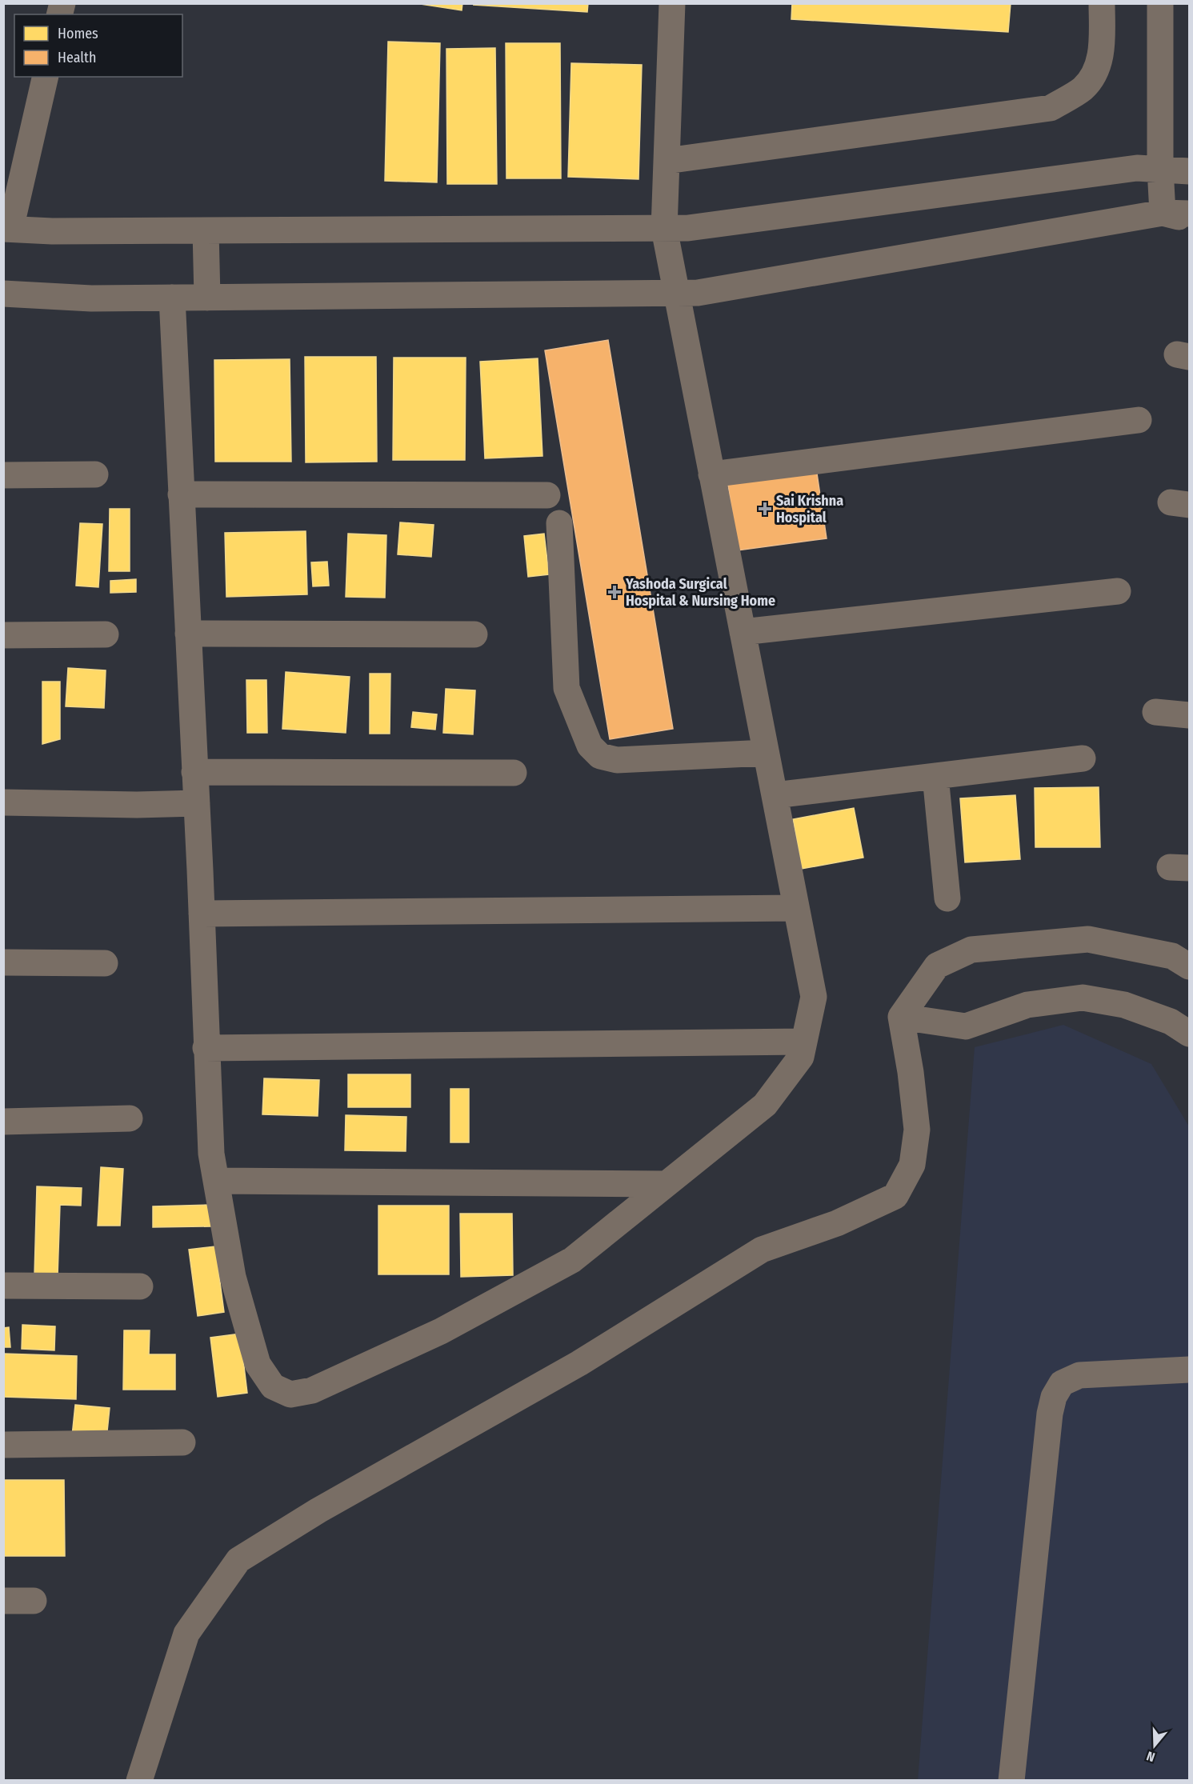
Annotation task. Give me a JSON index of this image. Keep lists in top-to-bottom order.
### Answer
{
  "places": {
    "health": ["Sai Krishna Hospital", "Yashoda Surgical Hospital & Nursing Home"]
  },
  "legend": ["Homes", "Health"],
  "north": "bottom"
}
